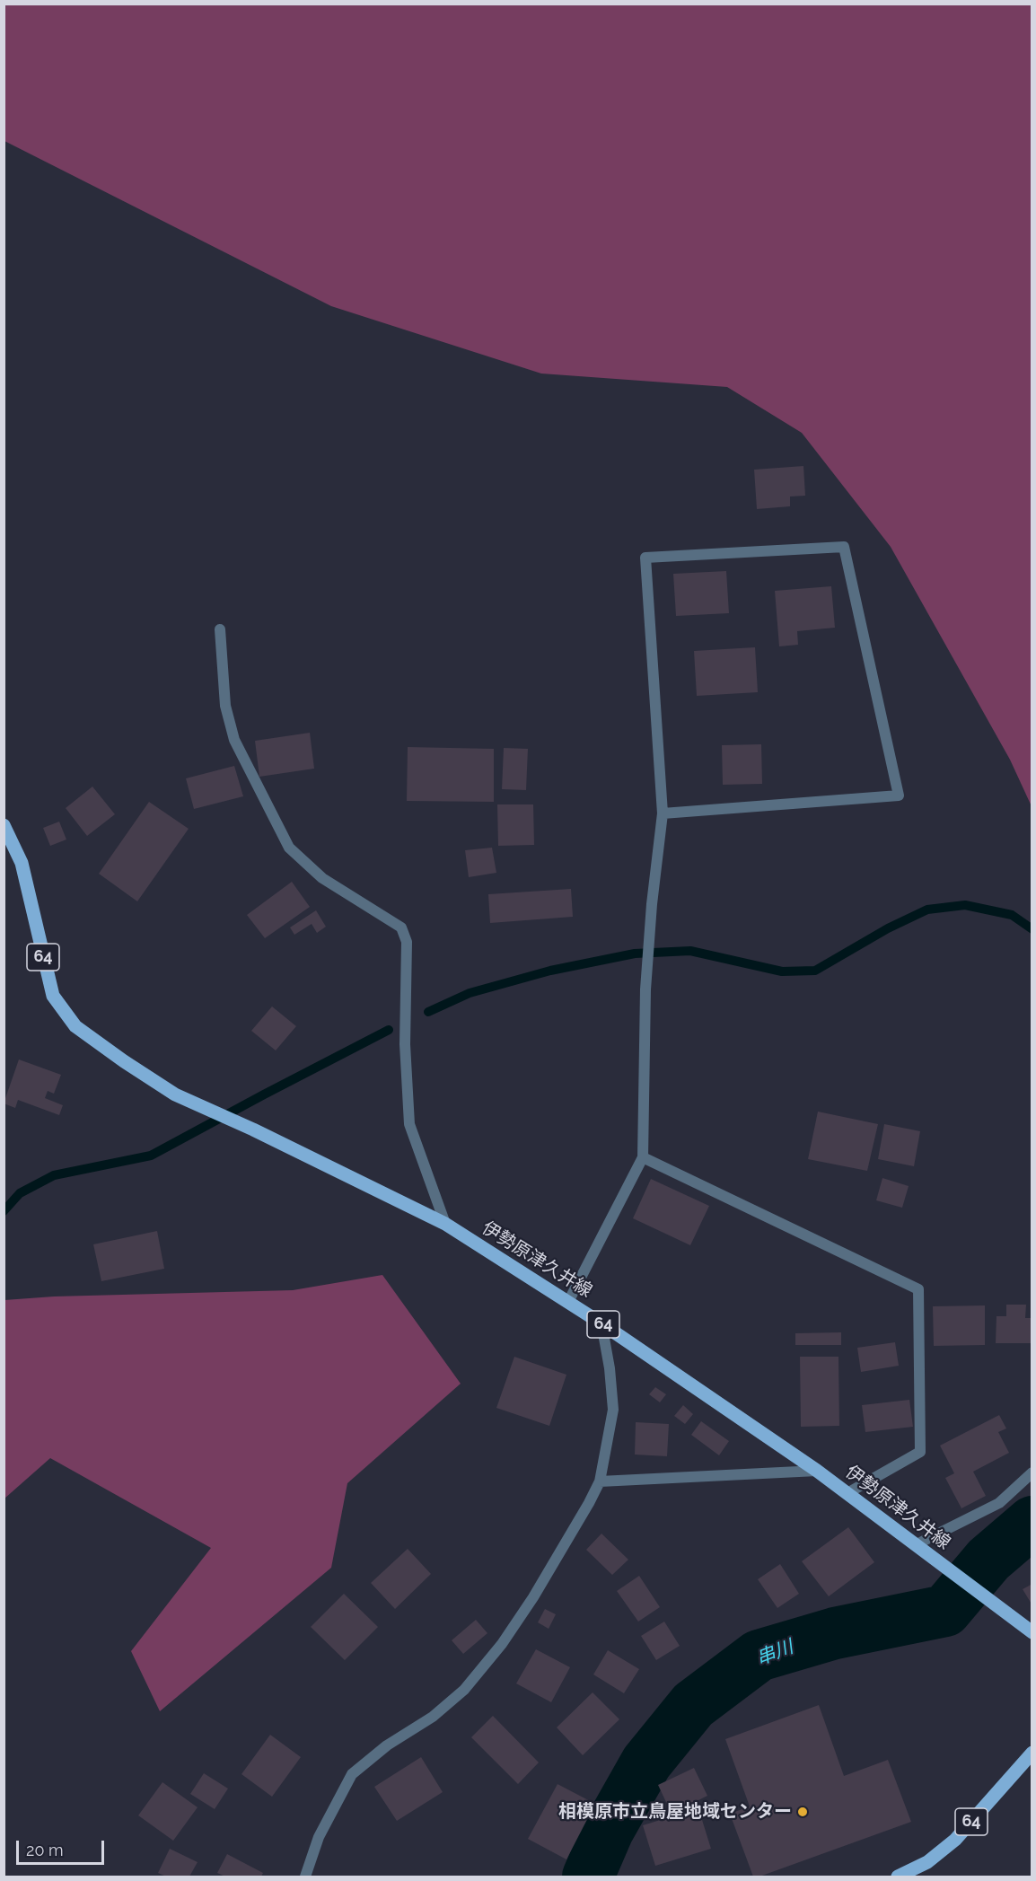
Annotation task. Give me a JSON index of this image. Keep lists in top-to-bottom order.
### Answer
{
  "streets": {
    "main road": ["64", "伊勢原津久井線"]
  },
  "water": ["串川"],
  "places": ["相模原市立鳥屋地域センター"],
  "scale_bar": "20 m"
}
